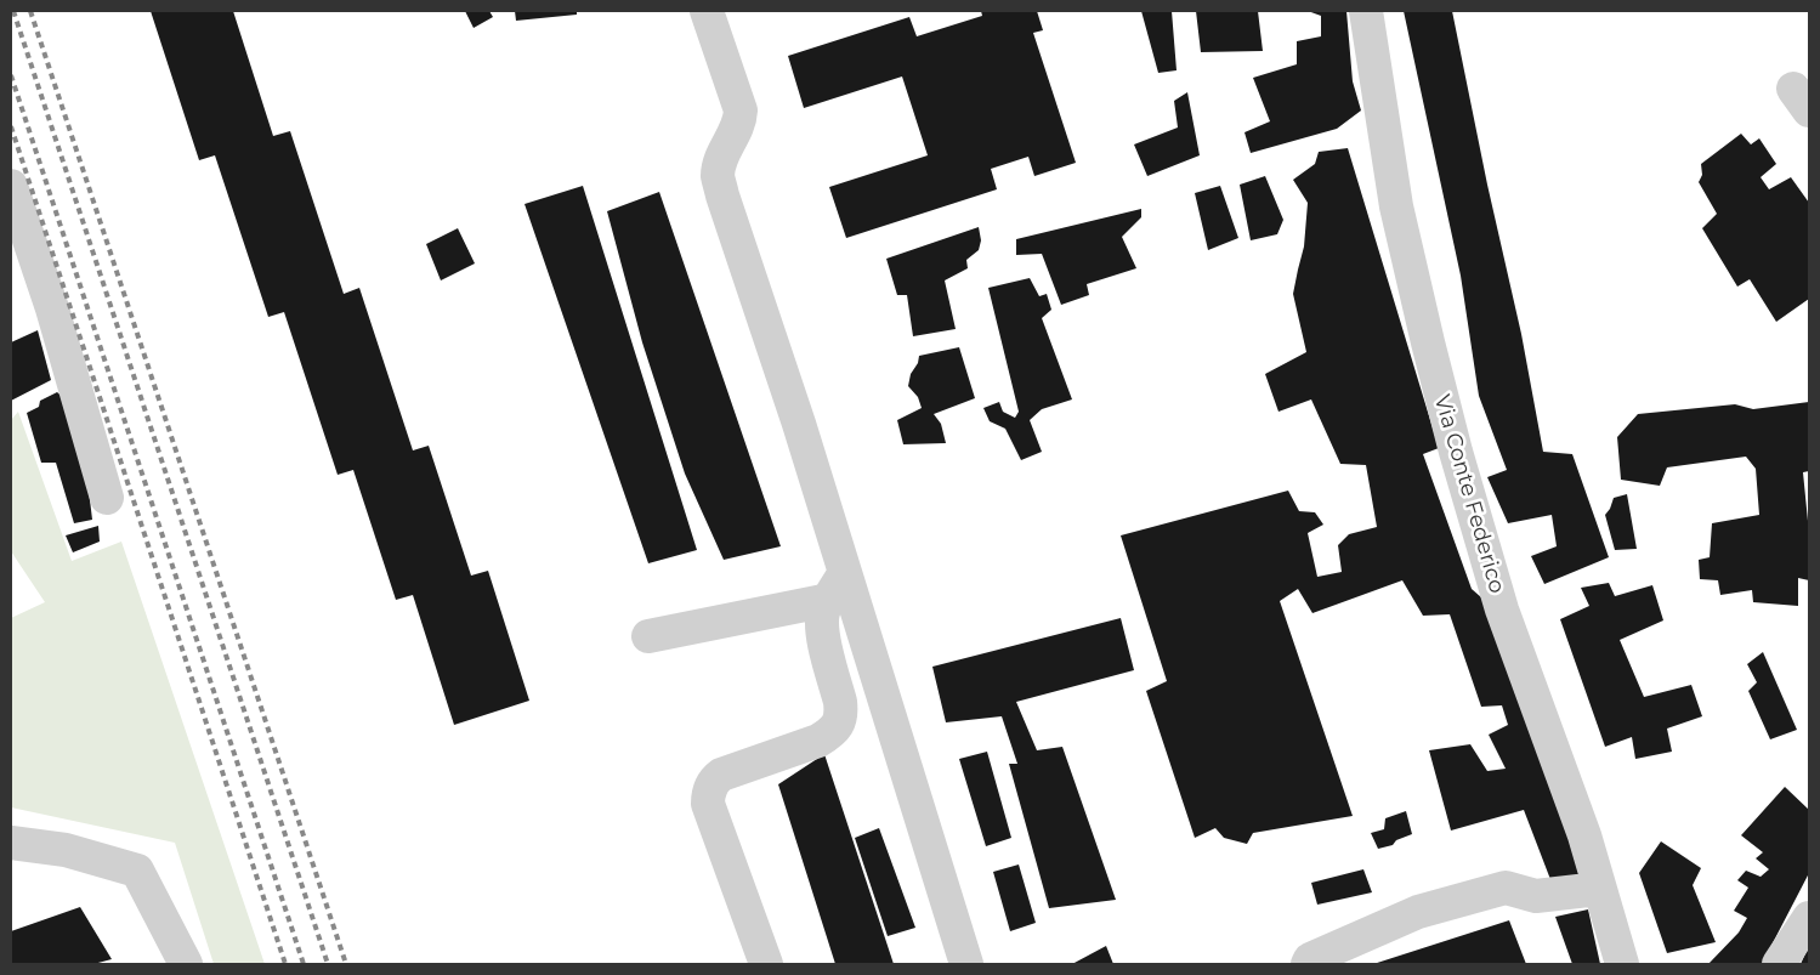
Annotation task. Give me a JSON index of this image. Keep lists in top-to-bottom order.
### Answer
{
  "streets": {
    "street": ["Via Conte Federico"]
  }
}
